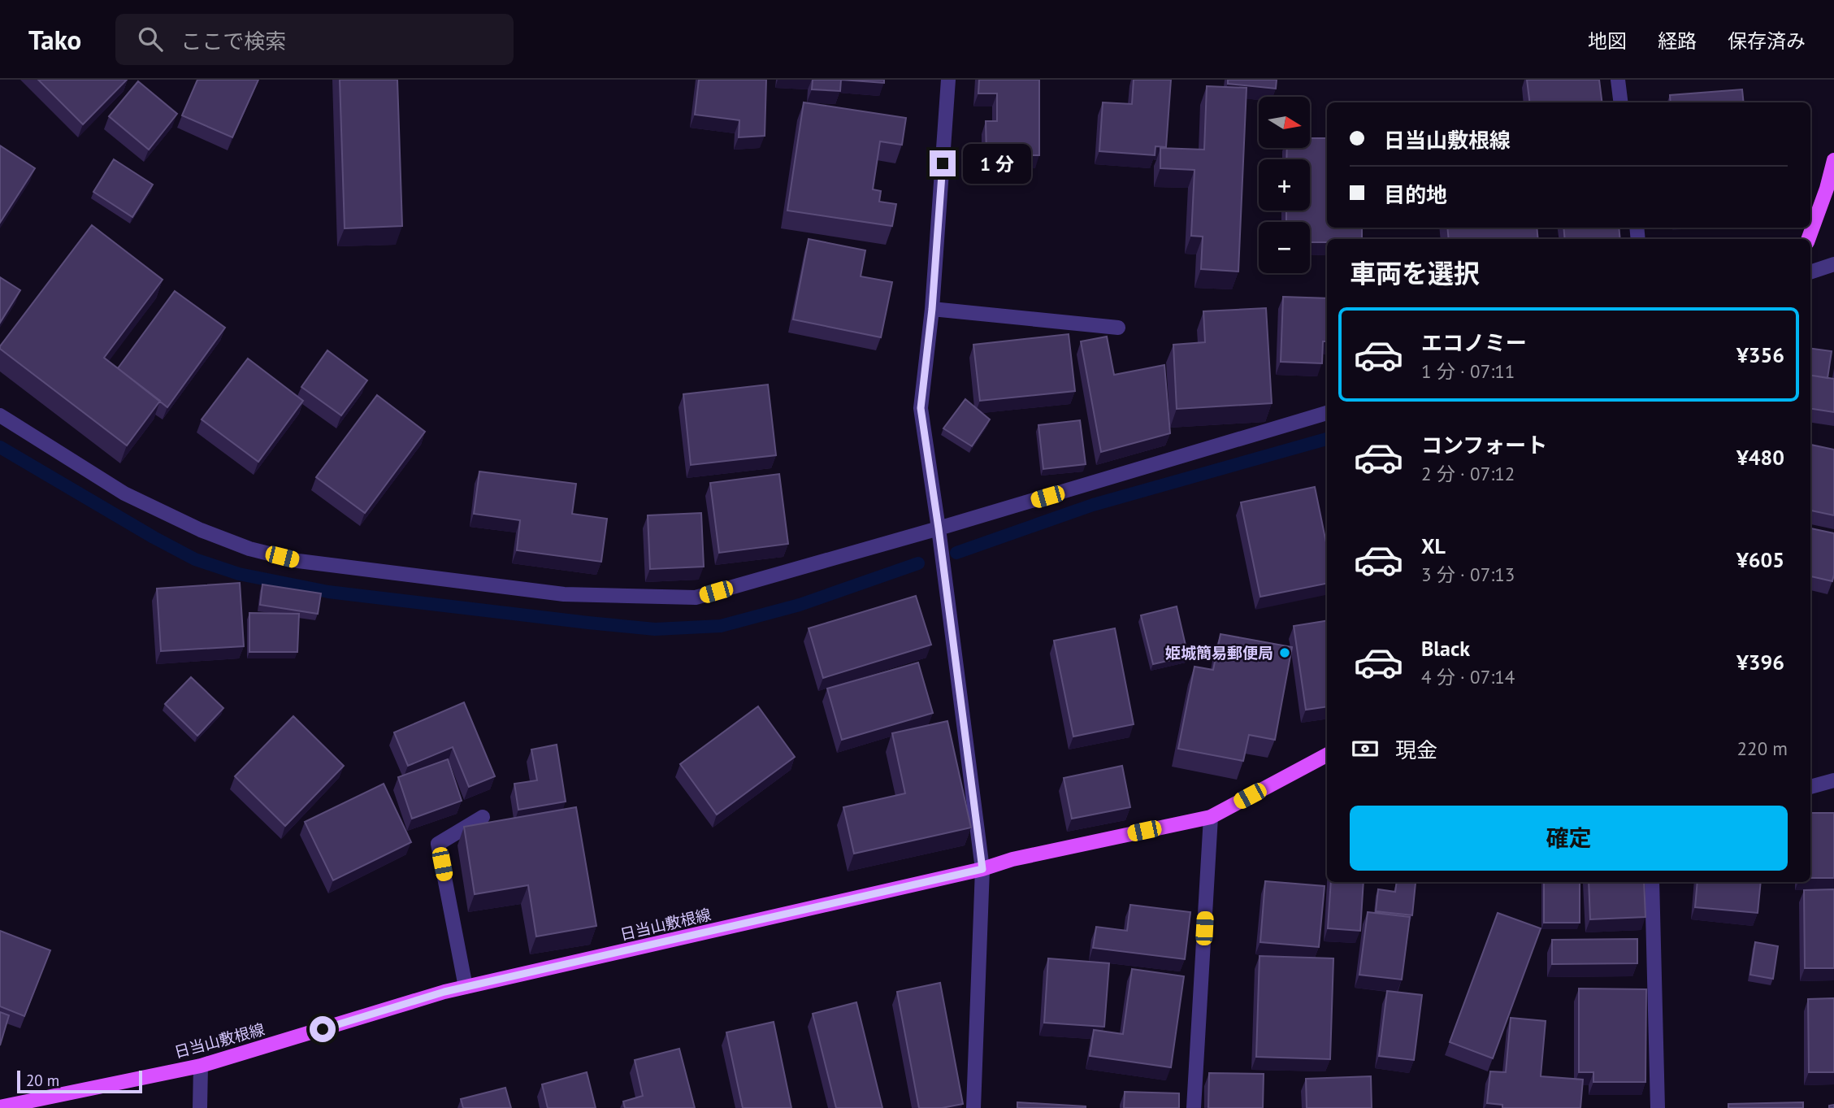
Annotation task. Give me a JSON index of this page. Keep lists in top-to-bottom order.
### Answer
{
  "streets": {
    "main road": ["日当山敷根線"]
  },
  "places": ["姫城簡易郵便局"],
  "scale_bar": "20 m",
  "north": "right",
  "page": {
    "header": "Tako",
    "search": "ここで検索",
    "nav": ["地図", "経路", "保存済み"],
    "map_buttons": ["+", "−"],
    "banner": ["日当山敷根線", "目的地"],
    "bubble": "1 分",
    "heading": "車両を選択",
    "list": [
      {
        "name": "エコノミー",
        "note": "1 分 · 07:11",
        "value": "¥356"
      },
      {
        "name": "コンフォート",
        "note": "2 分 · 07:12",
        "value": "¥480"
      },
      {
        "name": "XL",
        "note": "3 分 · 07:13",
        "value": "¥605"
      },
      {
        "name": "Black",
        "note": "4 分 · 07:14",
        "value": "¥396"
      }
    ],
    "pay": ["現金", "220 m"],
    "buttons": "確定",
    "scale": "20 m"
  }
}
